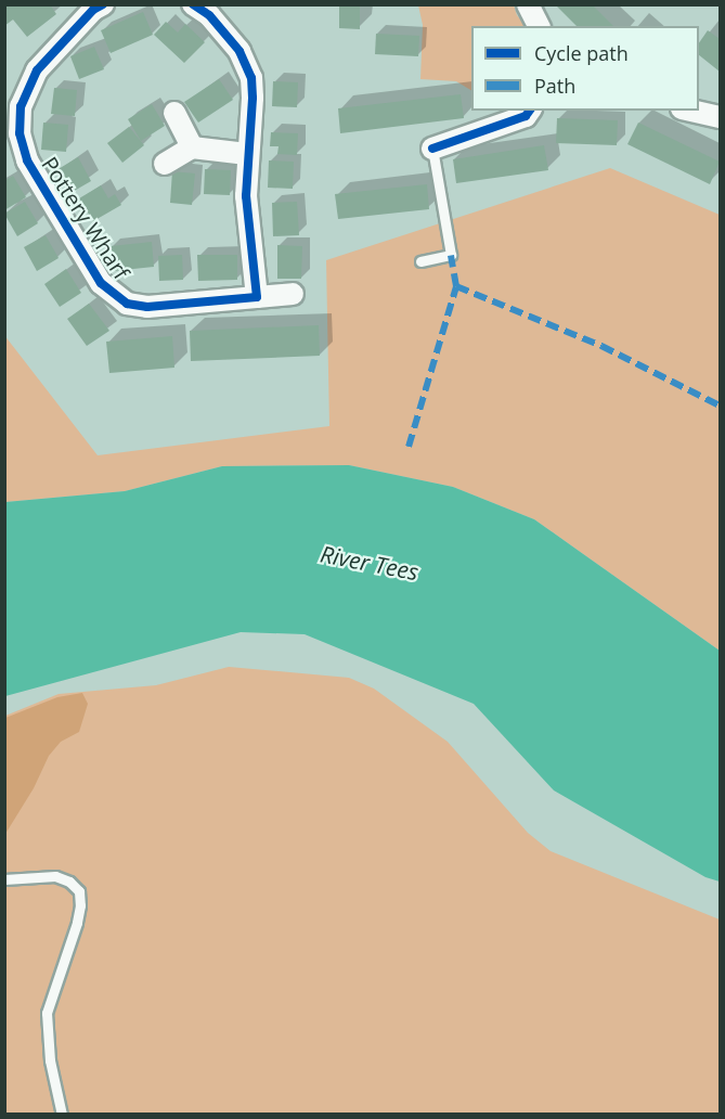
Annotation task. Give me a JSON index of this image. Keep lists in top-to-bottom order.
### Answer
{
  "streets": {
    "street": ["Pottery Wharf"]
  },
  "water": ["River Tees"],
  "legend": ["Cycle path", "Path"]
}
